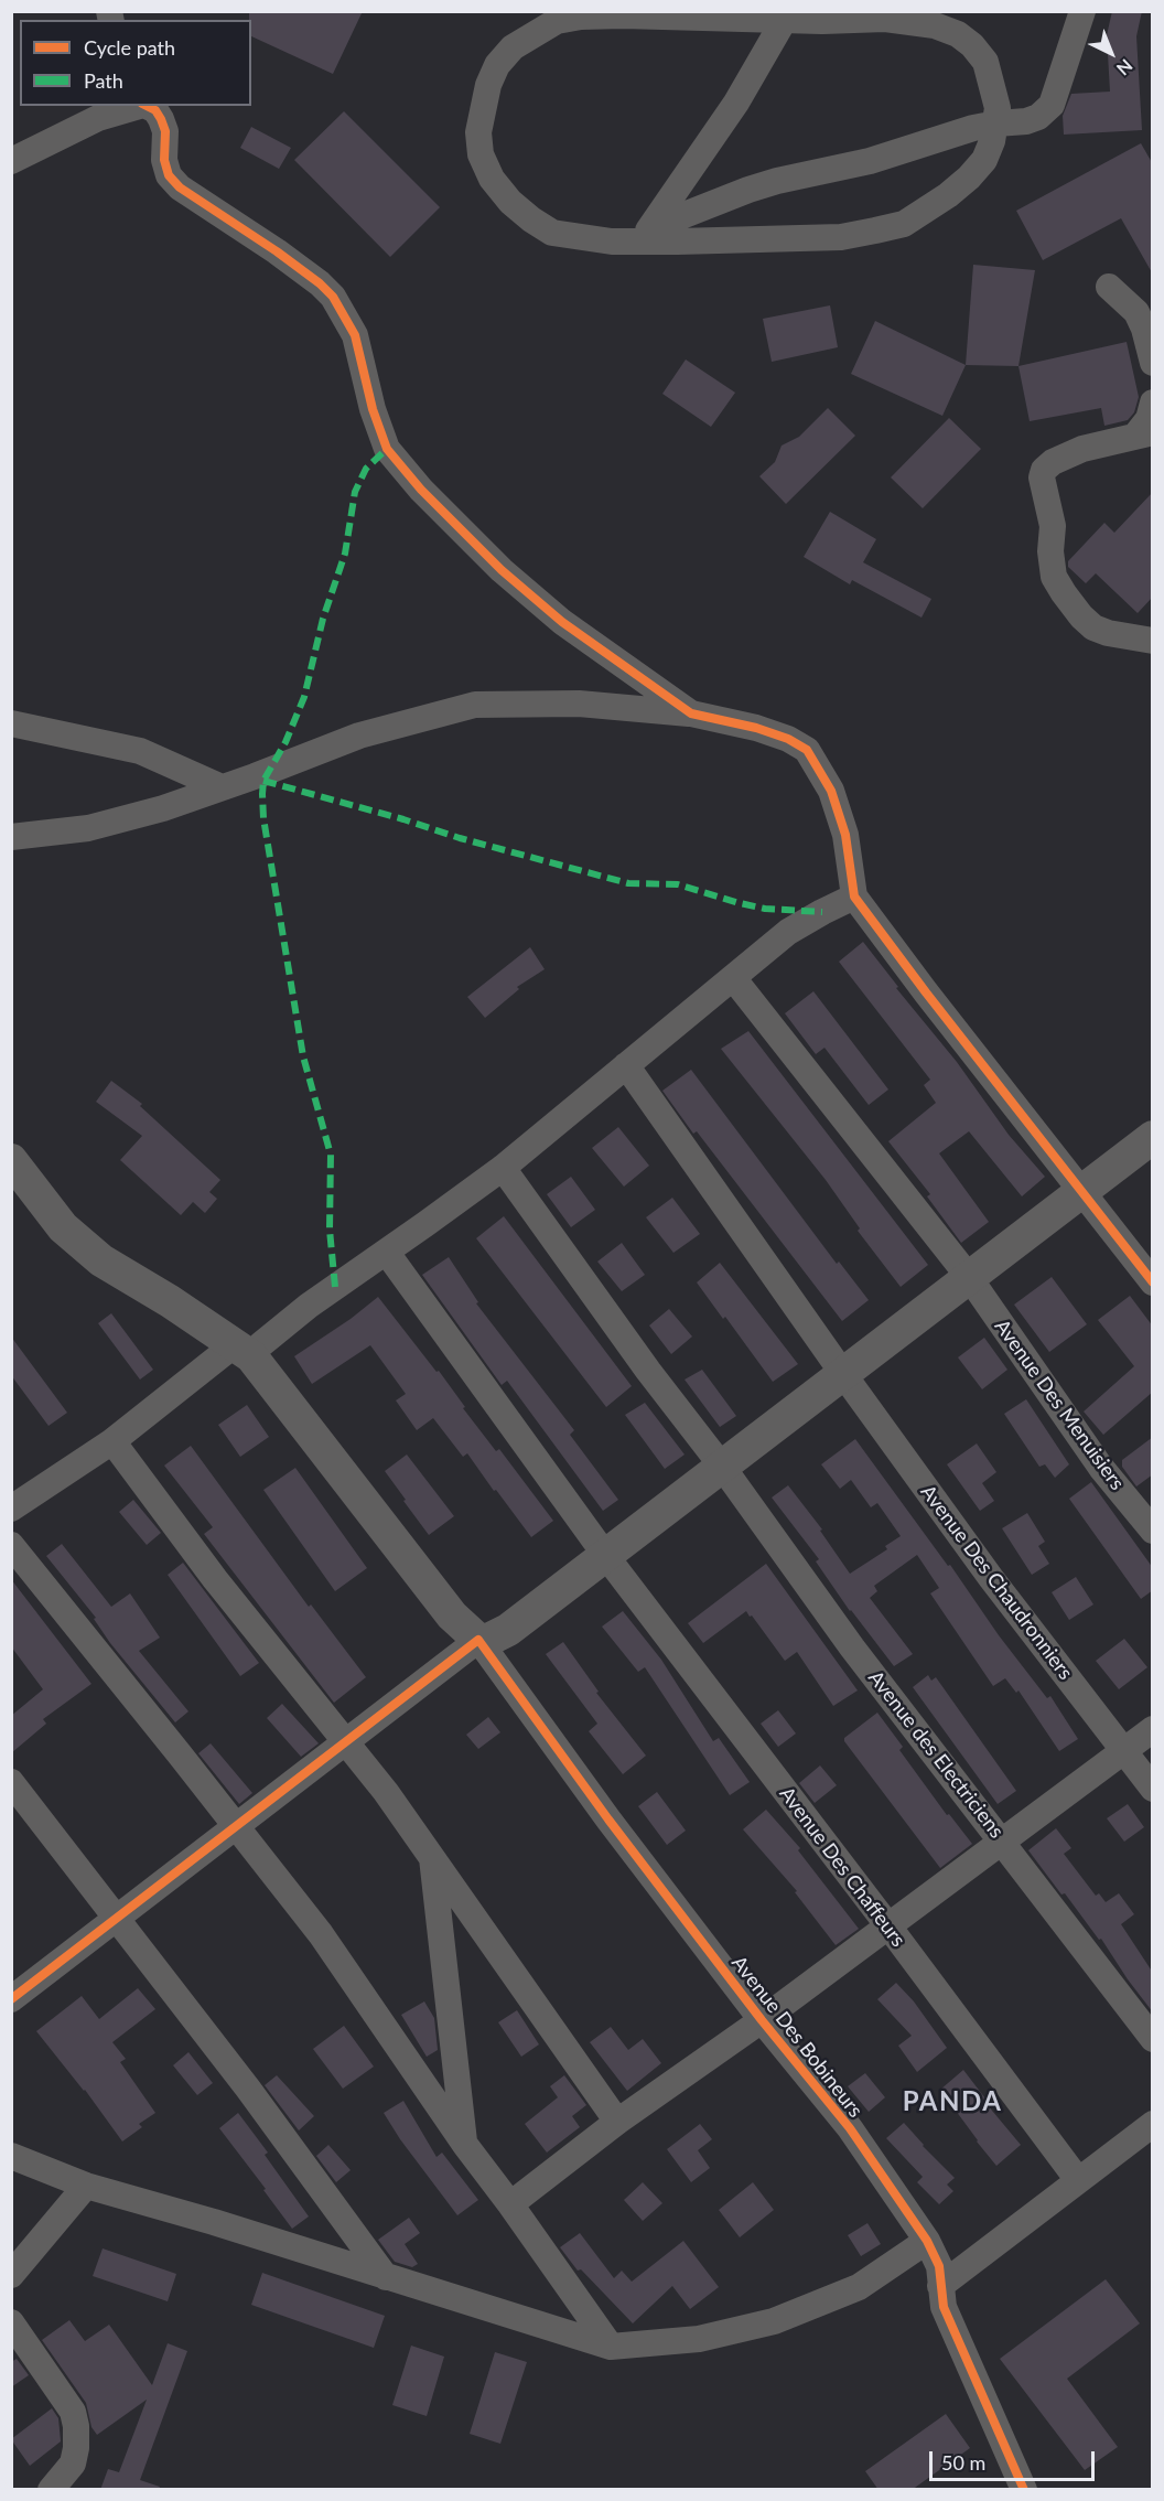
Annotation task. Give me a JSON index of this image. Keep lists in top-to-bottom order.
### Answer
{
  "streets": {
    "street": [
      "Avenue Des Menuisiers",
      "Avenue Des Chaudronniers",
      "Avenue des Electriciens",
      "Avenue Des Chaffeurs",
      "Avenue Des Bobineurs"
    ]
  },
  "districts": ["PANDA"],
  "legend": ["Cycle path", "Path"],
  "scale_bar": "50 m",
  "north": "bottom right"
}
